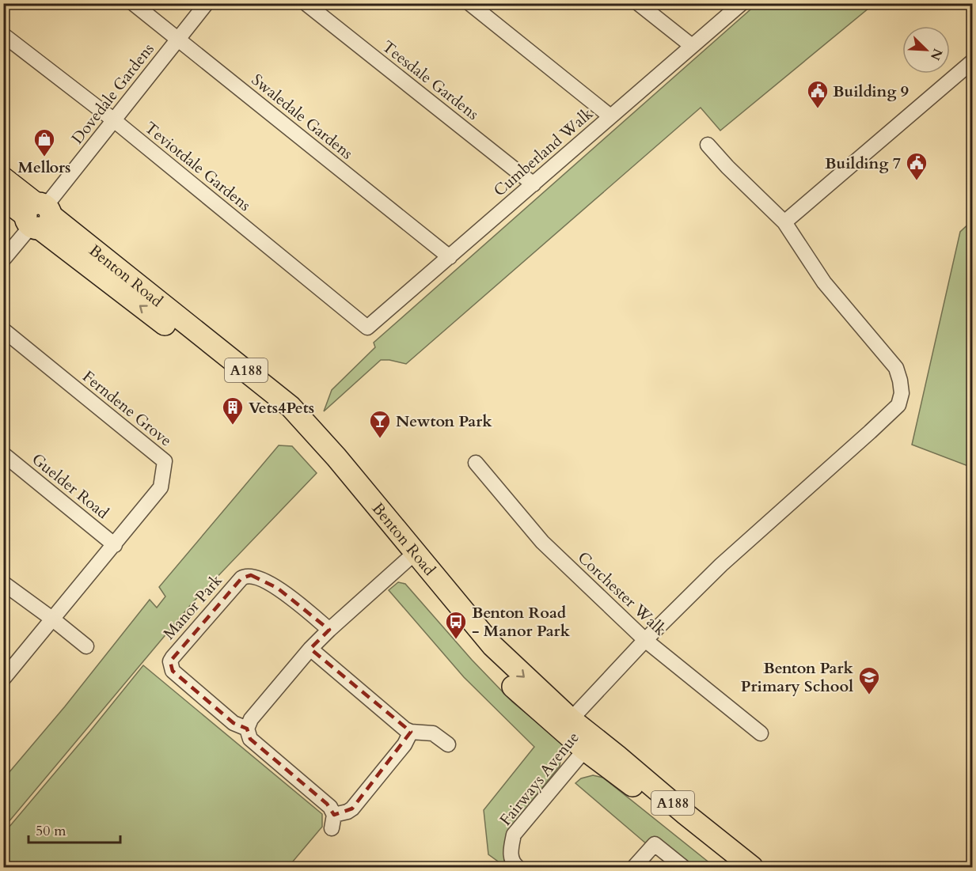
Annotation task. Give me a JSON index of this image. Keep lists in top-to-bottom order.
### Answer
{
  "streets": {
    "main road": ["Benton Road", "A188"],
    "street": [
      "Teesdale Gardens",
      "Dovedale Gardens",
      "Swaledale Gardens",
      "Cumberland Walk",
      "Teviotdale Gardens",
      "Ferndene Grove",
      "Guelder Road",
      "Corchester Walk",
      "Manor Park",
      "Fairways Avenue"
    ]
  },
  "crossings": [
    ["Teesdale Gardens", "Cumberland Walk"],
    ["Dovedale Gardens", "Swaledale Gardens"],
    ["Dovedale Gardens", "Teviotdale Gardens"],
    ["Dovedale Gardens", "Benton Road"],
    ["Swaledale Gardens", "Cumberland Walk"],
    ["Cumberland Walk", "Teviotdale Gardens"],
    ["Benton Road", "Fairways Avenue"],
    ["Ferndene Grove", "Guelder Road"]
  ],
  "places": {
    "public building": ["Building 9", "Building 7"],
    "shop": ["Mellors"],
    "building": ["Vets4Pets"],
    "bar": ["Newton Park"],
    "bus stop": ["Benton Road - Manor Park"],
    "school or university": ["Benton Park Primary School"]
  },
  "scale_bar": "50 m",
  "north": "bottom right"
}
